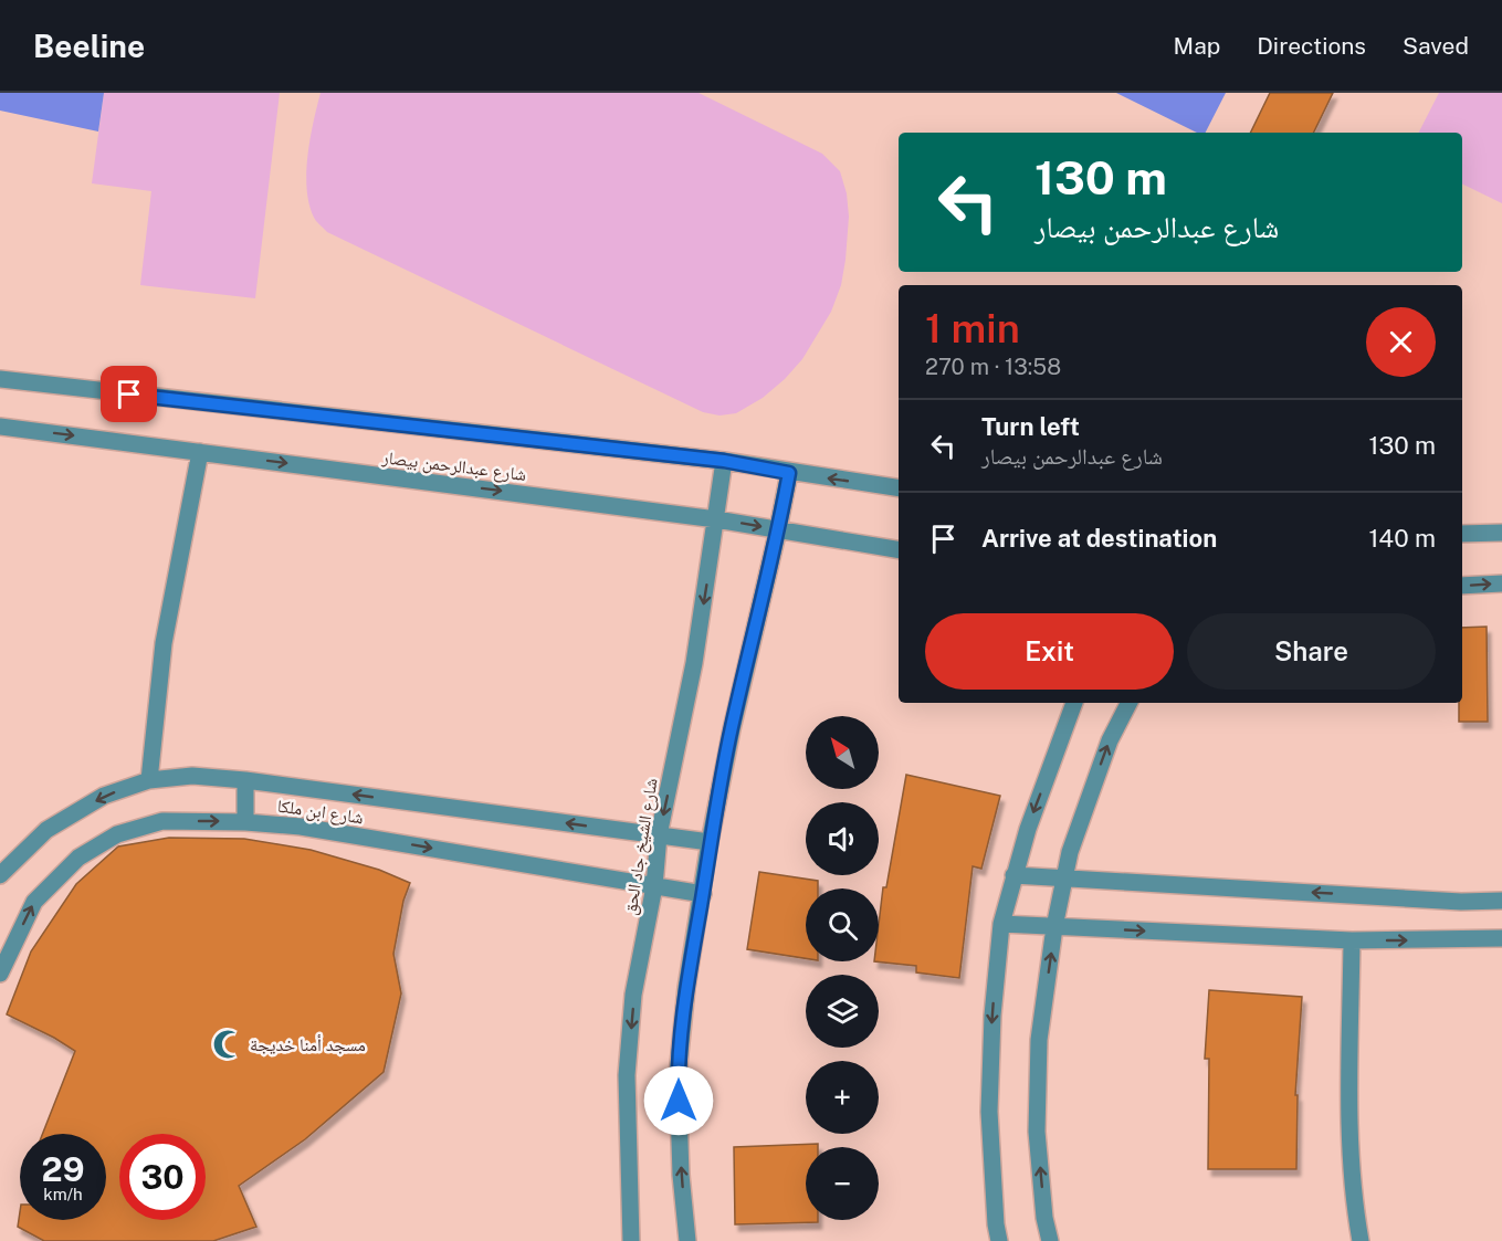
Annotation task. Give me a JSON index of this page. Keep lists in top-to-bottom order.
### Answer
{
  "streets": {
    "street": ["شارع عبدالرحمن بيصار", "شارع ابن ملكا", "شارع الشيخ جاد الحق"]
  },
  "crossings": [
    ["شارع عبدالرحمن بيصار", "شارع الشيخ جاد الحق"],
    ["شارع ابن ملكا", "شارع الشيخ جاد الحق"]
  ],
  "places": {
    "mosque": ["مسجد أمنا خديجة"]
  },
  "north": "top left",
  "page": {
    "header": "Beeline",
    "nav": ["Map", "Directions", "Saved"],
    "turn": ["130 m", "شارع عبدالرحمن بيصار"],
    "heading": ["1 min", "270 m · 13:58"],
    "list": [
      {
        "name": "Turn left",
        "note": "شارع عبدالرحمن بيصار",
        "value": "130 m"
      },
      {
        "name": "Arrive at destination",
        "value": "140 m"
      }
    ],
    "buttons": ["Exit", "Share"],
    "map_buttons": ["+", "−"],
    "speed": "29 km/h",
    "limit": "30"
  }
}
